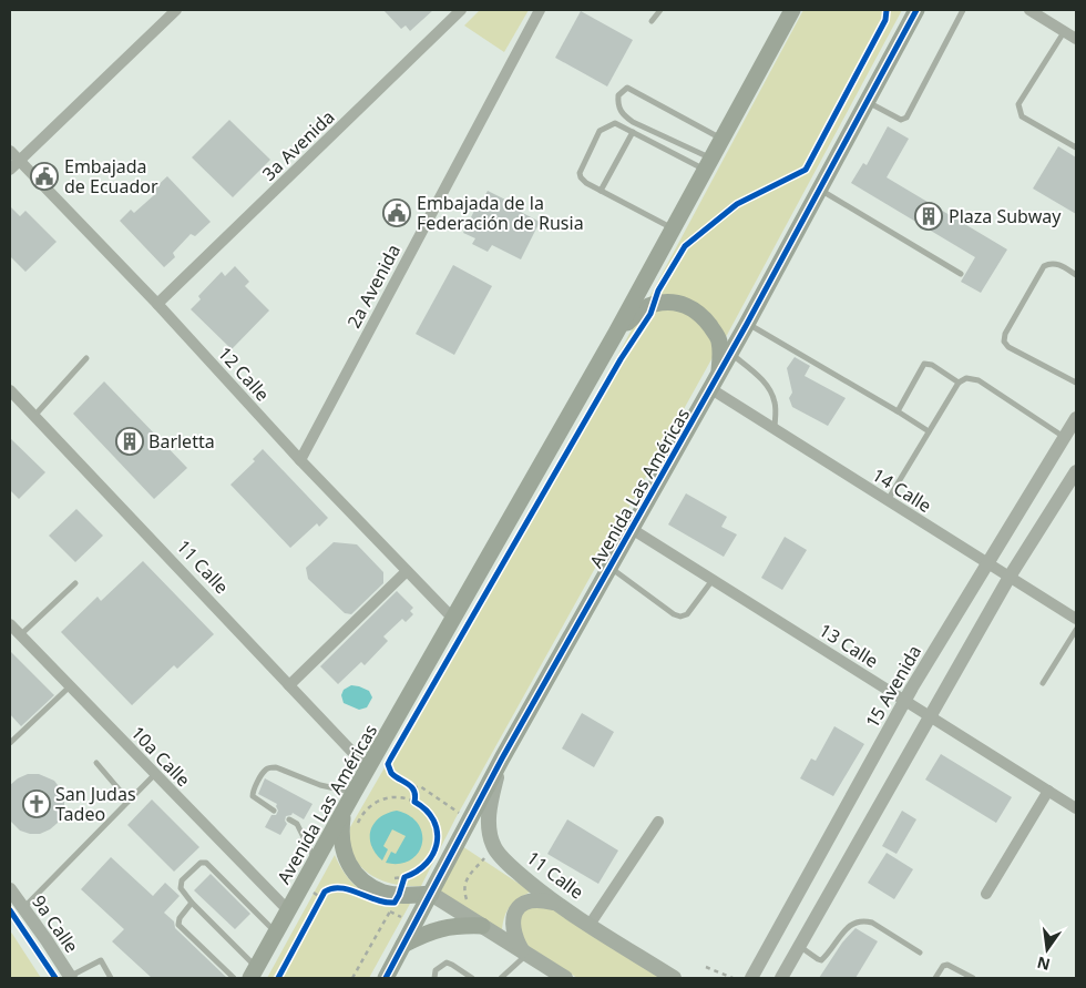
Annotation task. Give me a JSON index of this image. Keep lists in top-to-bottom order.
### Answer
{
  "streets": {
    "main road": ["Avenida Las Américas", "11 Calle"],
    "street": [
      "3a Avenida",
      "2a Avenida",
      "12 Calle",
      "14 Calle",
      "13 Calle",
      "15 Avenida",
      "10a Calle",
      "9a Calle"
    ]
  },
  "crossings": [
    ["3a Avenida", "12 Calle"],
    ["2a Avenida", "12 Calle"],
    ["12 Calle", "Avenida Las Américas"],
    ["Avenida Las Américas", "14 Calle"],
    ["Avenida Las Américas", "11 Calle"],
    ["Avenida Las Américas", "13 Calle"],
    ["Avenida Las Américas", "10a Calle"],
    ["14 Calle", "15 Avenida"],
    ["13 Calle", "15 Avenida"]
  ],
  "places": {
    "public building": ["Embajada de Ecuador", "Embajada de la Federación de Rusia"],
    "building": ["Plaza Subway", "Barletta"],
    "church": ["San Judas Tadeo"]
  },
  "north": "bottom"
}
